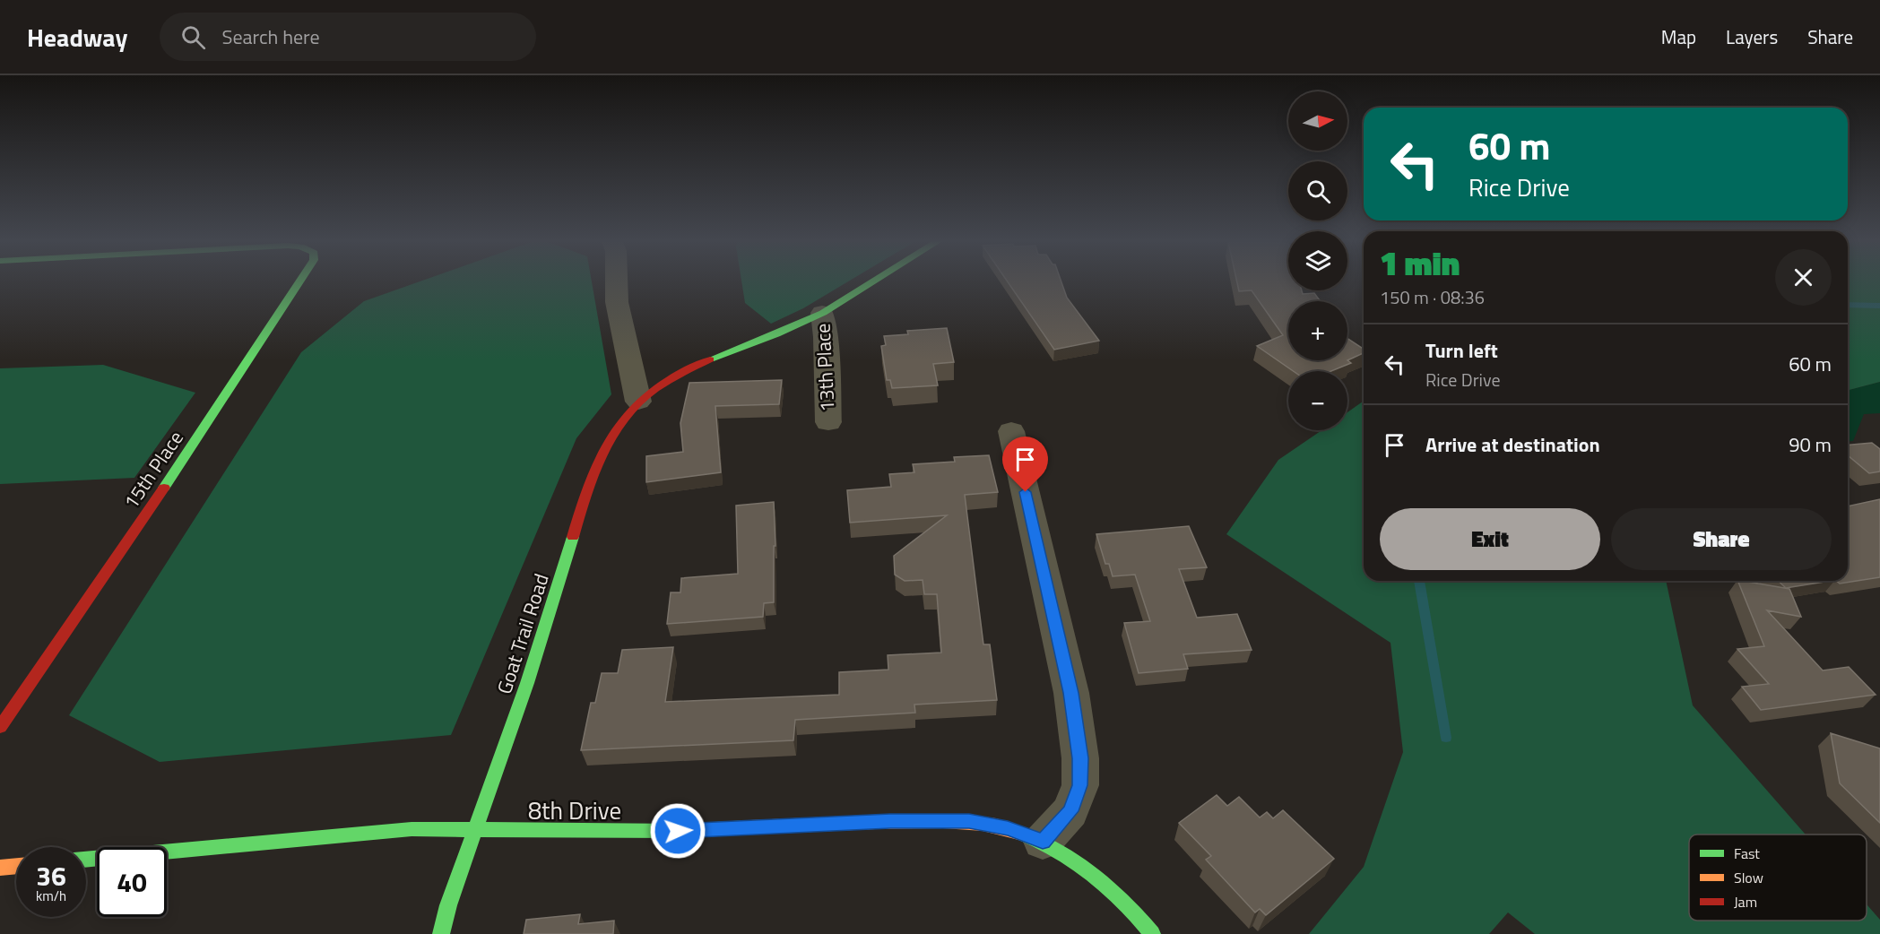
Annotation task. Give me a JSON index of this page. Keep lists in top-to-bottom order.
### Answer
{
  "streets": {
    "street": [
      "13th Place",
      "15th Place",
      "Goat Trail Road",
      "8th Drive"
    ]
  },
  "crossings": [
    ["13th Place", "Goat Trail Road"],
    ["Goat Trail Road", "8th Drive"]
  ],
  "legend": ["Fast", "Slow", "Jam"],
  "north": "right",
  "page": {
    "header": "Headway",
    "search": "Search here",
    "nav": ["Map", "Layers", "Share"],
    "map_buttons": ["+", "−"],
    "turn": ["60 m", "Rice Drive"],
    "heading": ["1 min", "150 m · 08:36"],
    "list": [
      {
        "name": "Turn left",
        "note": "Rice Drive",
        "value": "60 m"
      },
      {
        "name": "Arrive at destination",
        "value": "90 m"
      }
    ],
    "buttons": ["Exit", "Share"],
    "speed": "36 km/h",
    "limit": "40"
  }
}
